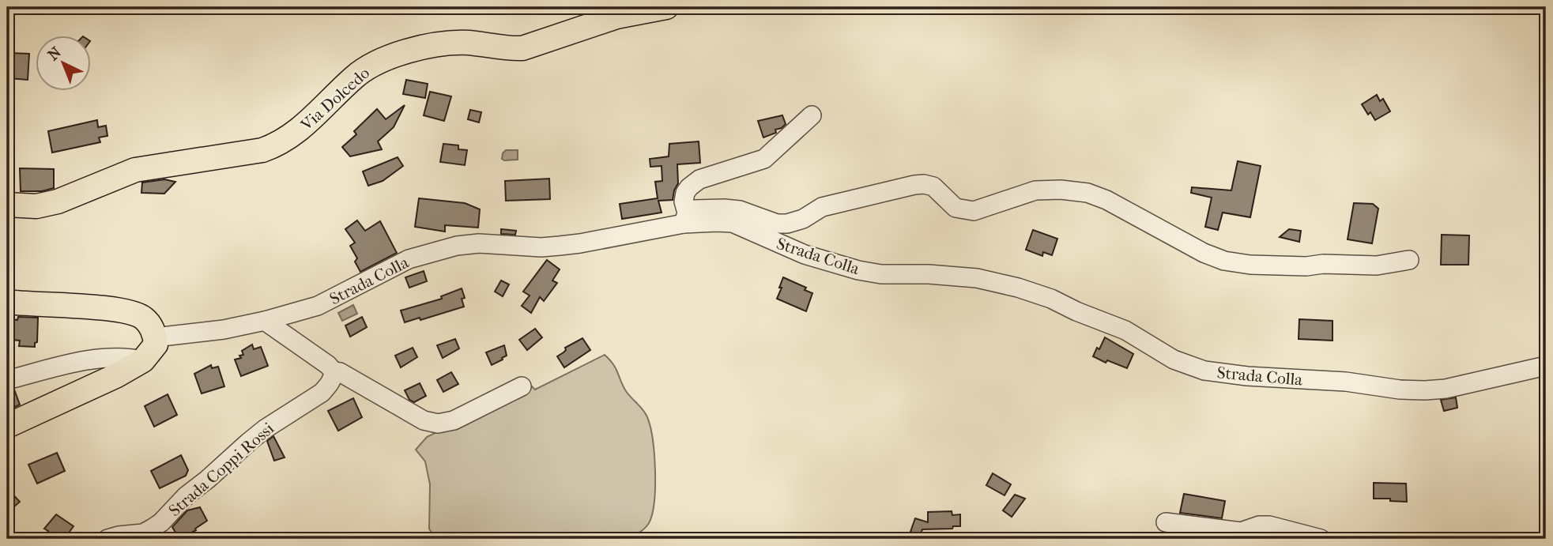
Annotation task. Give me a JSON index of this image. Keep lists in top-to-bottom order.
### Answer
{
  "streets": {
    "main road": ["Via Dolcedo"],
    "street": ["Strada Colla", "Strada Coppi Rossi"]
  },
  "north": "top left"
}
